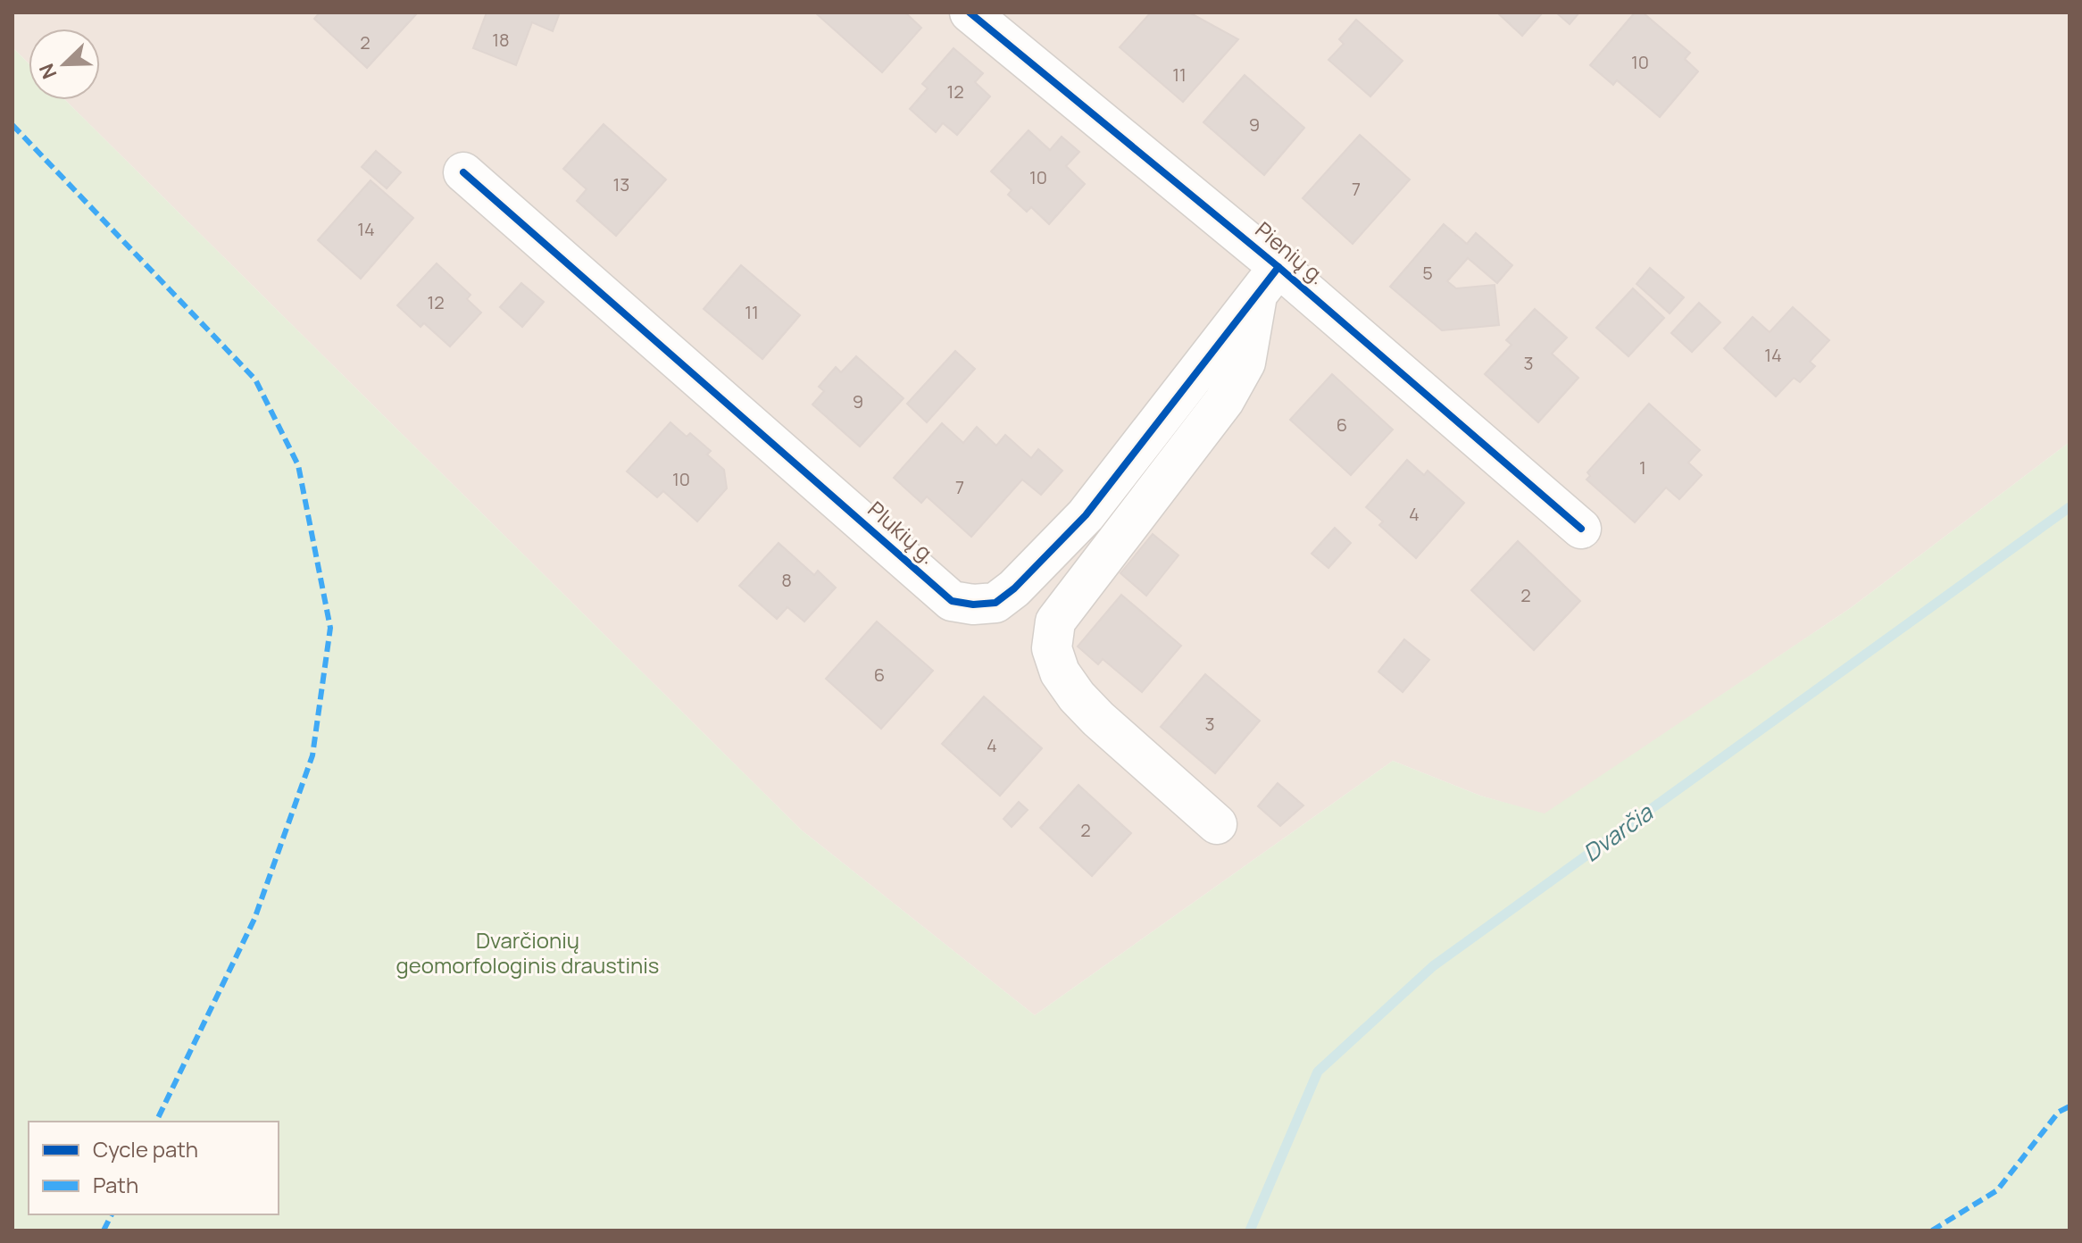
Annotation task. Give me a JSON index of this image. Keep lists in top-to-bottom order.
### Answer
{
  "streets": {
    "street": ["Pienių g.", "Plukių g."]
  },
  "crossings": [
    ["Pienių g.", "Plukių g."]
  ],
  "water": ["Dvarčia"],
  "parks": ["Dvarčionių geomorfologinis draustinis"],
  "house_numbers": [
    "18",
    "2",
    "10",
    "11",
    "12",
    "9",
    "10",
    "13",
    "7",
    "14",
    "5",
    "12",
    "11",
    "14",
    "3",
    "9",
    "6",
    "1",
    "10",
    "7",
    "4",
    "8",
    "2",
    "6",
    "3",
    "4",
    "2"
  ],
  "legend": ["Cycle path", "Path"],
  "north": "bottom left"
}
